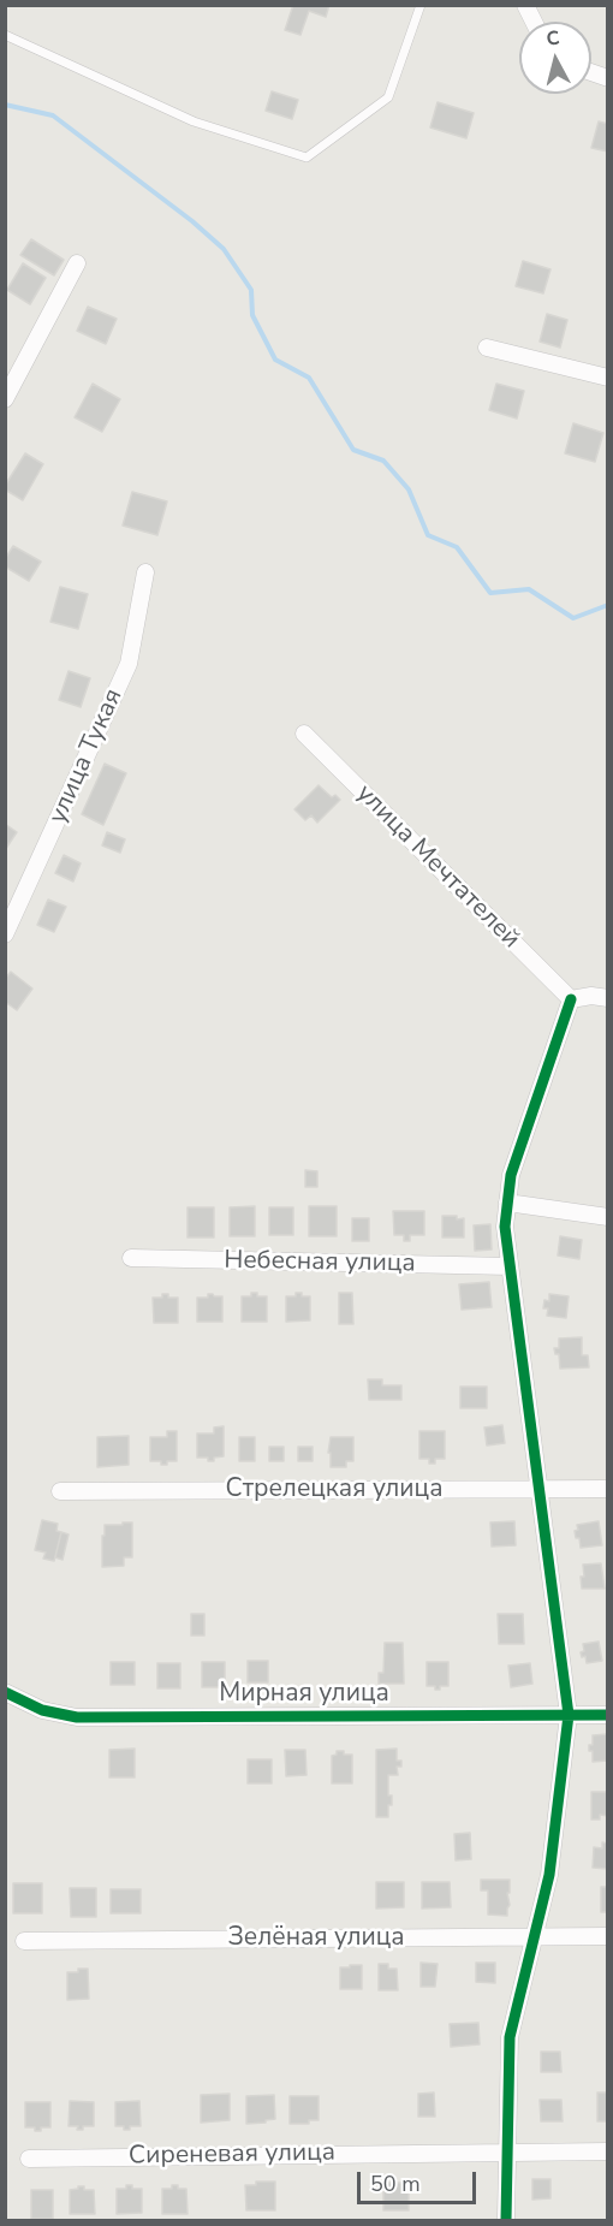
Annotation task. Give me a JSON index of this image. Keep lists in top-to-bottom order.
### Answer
{
  "streets": {
    "street": [
      "улица Тукая",
      "улица Мечтателей",
      "Небесная улица",
      "Стрелецкая улица",
      "Мирная улица",
      "Зелёная улица",
      "Сиреневая улица"
    ]
  },
  "scale_bar": "50 m",
  "north": "top"
}
